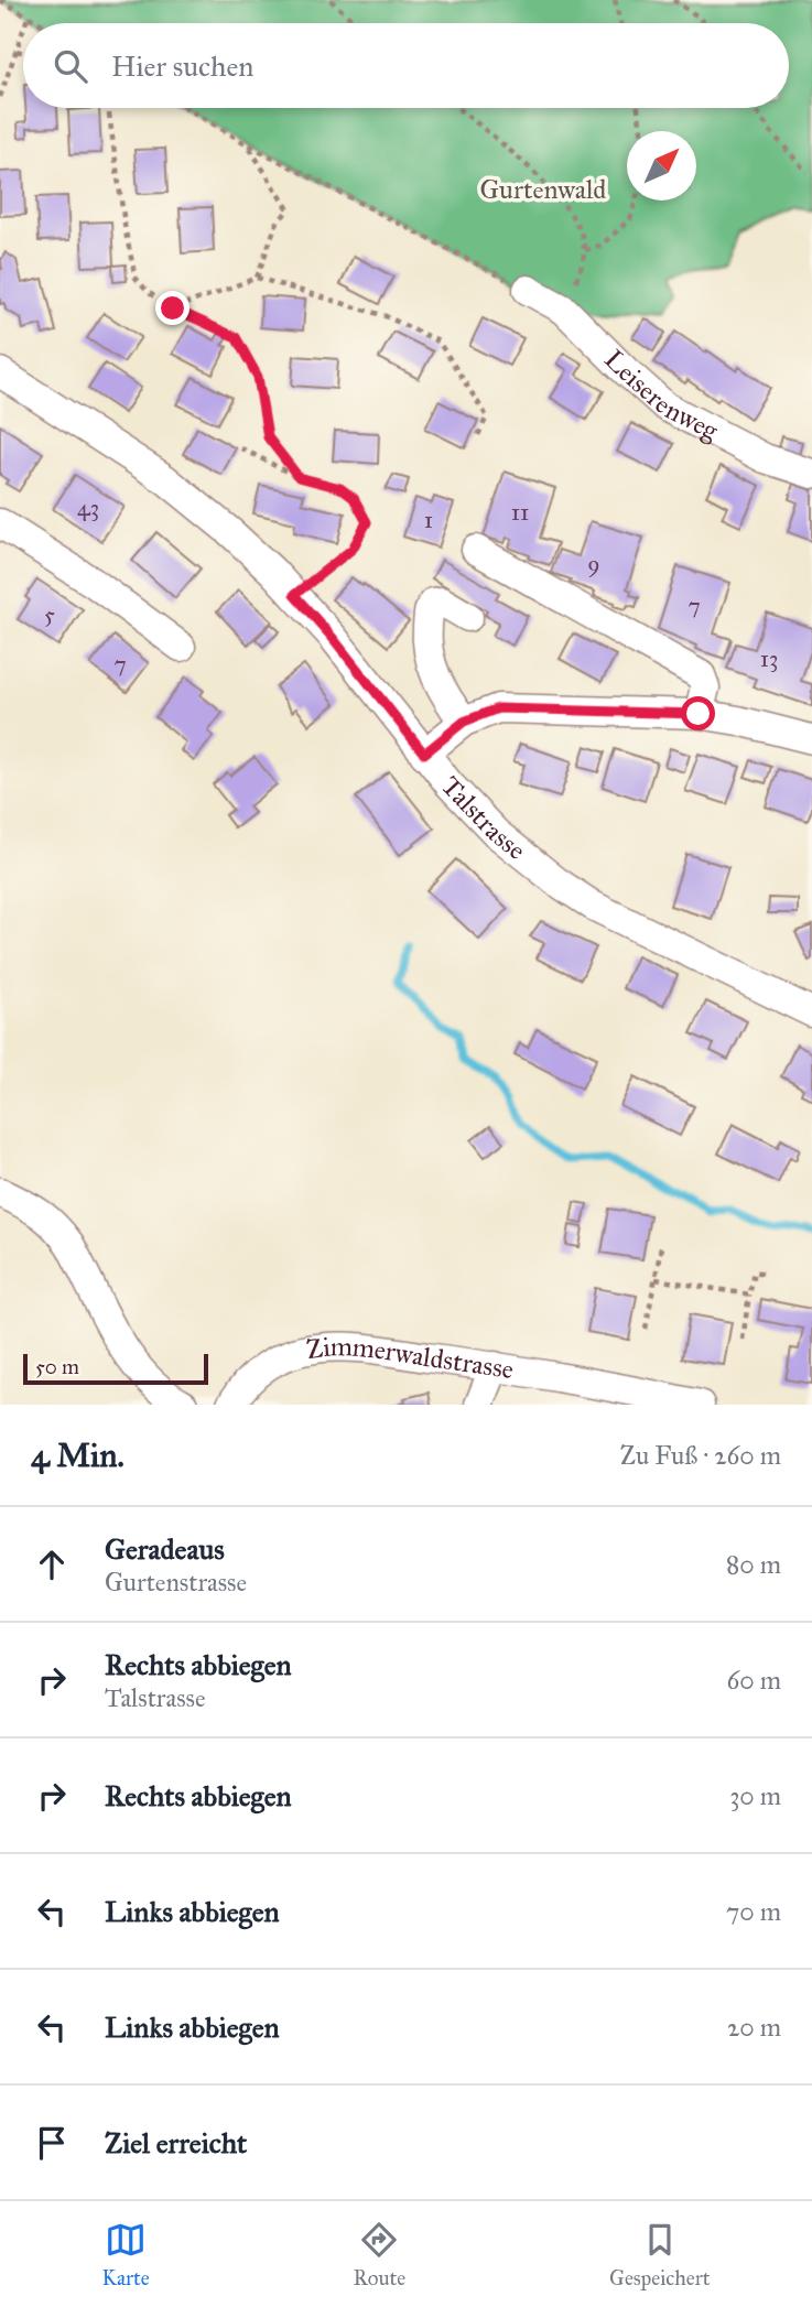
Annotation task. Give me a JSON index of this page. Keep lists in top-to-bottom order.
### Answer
{
  "streets": {
    "street": ["Leiserenweg", "Talstrasse", "Zimmerwaldstrasse"]
  },
  "parks": ["Gurtenwald"],
  "house_numbers": [
    "43",
    "11",
    "1",
    "9",
    "7",
    "5",
    "13",
    "7"
  ],
  "scale_bar": "50 m",
  "north": "top right",
  "page": {
    "search": "Hier suchen",
    "scale": "50 m",
    "heading": ["4 Min.", "Zu Fuß · 260 m"],
    "list": [
      ["Geradeaus", "Gurtenstrasse", "80 m"],
      ["Rechts abbiegen", "Talstrasse", "60 m"],
      ["Rechts abbiegen", "30 m"],
      ["Links abbiegen", "70 m"],
      ["Links abbiegen", "20 m"],
      "Ziel erreicht"
    ],
    "nav": ["Karte", "Route", "Gespeichert"]
  }
}
